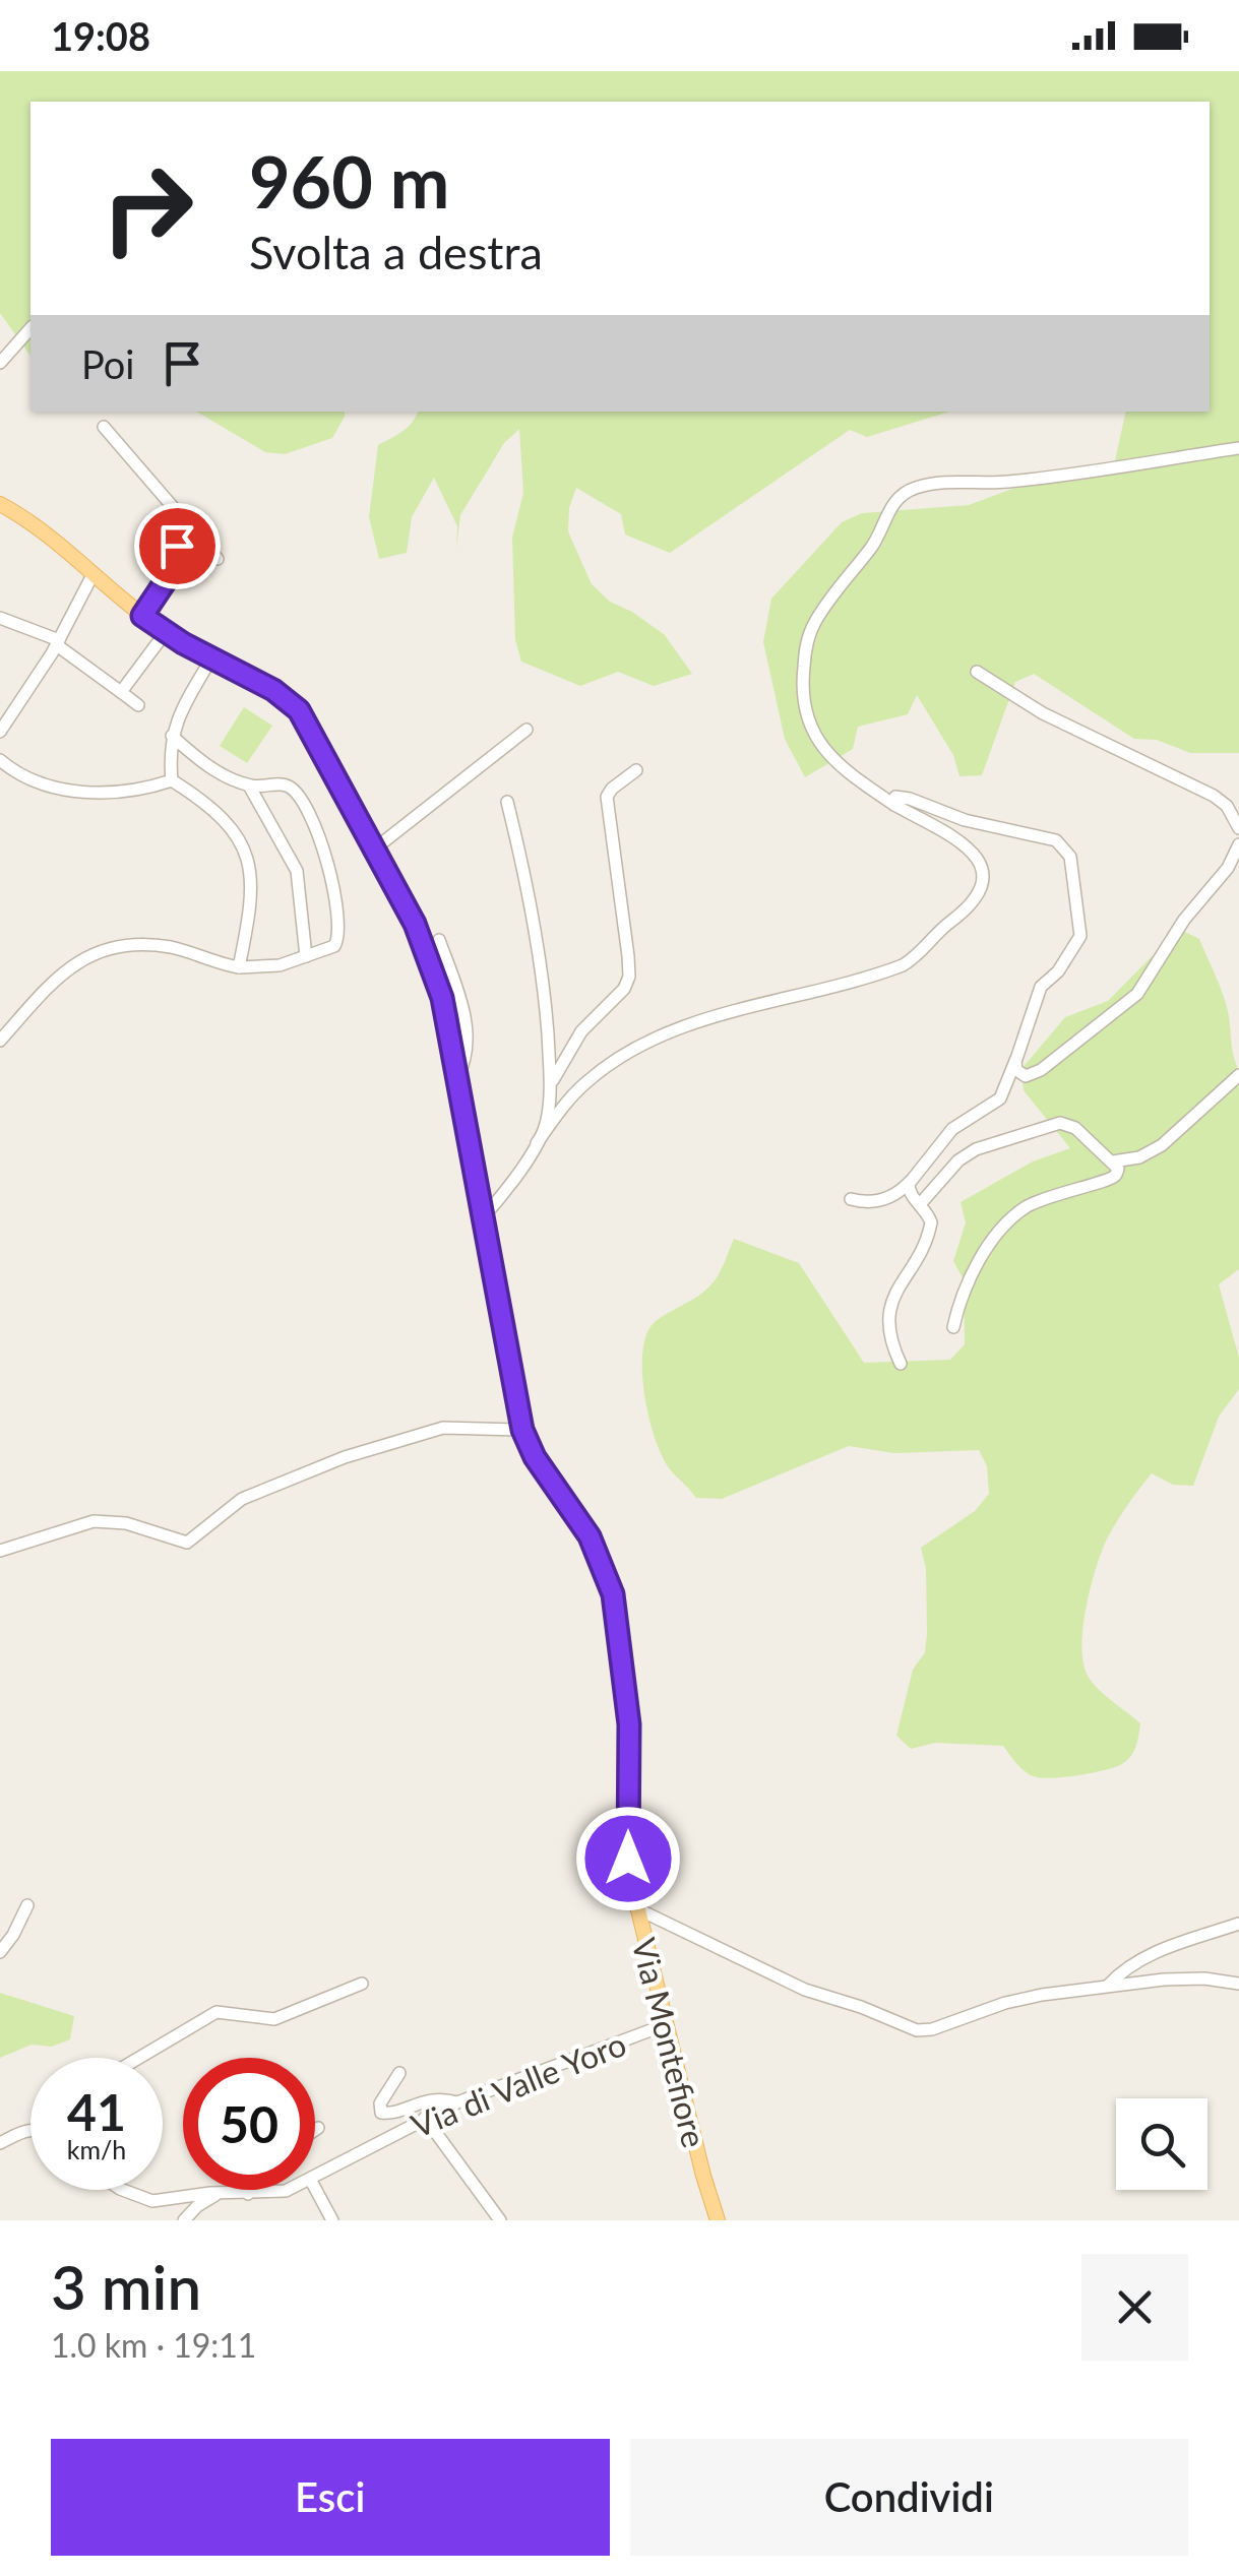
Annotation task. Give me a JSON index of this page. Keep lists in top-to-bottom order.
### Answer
{
  "streets": {
    "main road": ["Via Montefiore"],
    "street": ["Via di Valle Yoro"]
  },
  "crossings": [
    ["Via Montefiore", "Via di Valle Yoro"]
  ],
  "page": {
    "status": "19:08",
    "turn": ["960 m", "Svolta a destra"],
    "then": "Poi",
    "speed": "41 km/h",
    "limit": "50",
    "heading": ["3 min", "1.0 km · 19:11"],
    "buttons": ["Esci", "Condividi"]
  }
}
